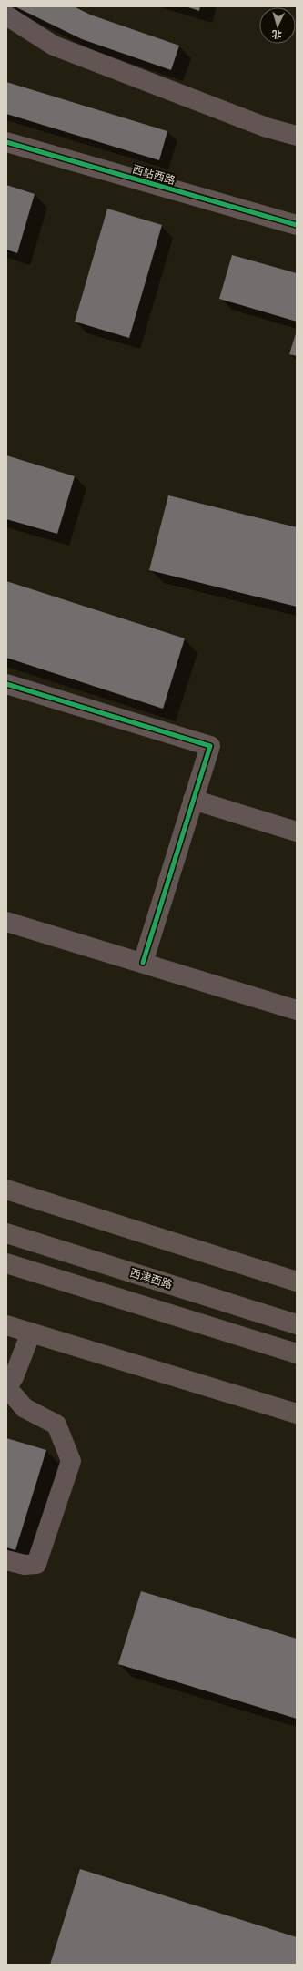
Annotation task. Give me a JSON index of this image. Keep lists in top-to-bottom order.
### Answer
{
  "streets": {
    "main road": ["西津西路"],
    "street": ["西站西路"]
  },
  "north": "bottom"
}
